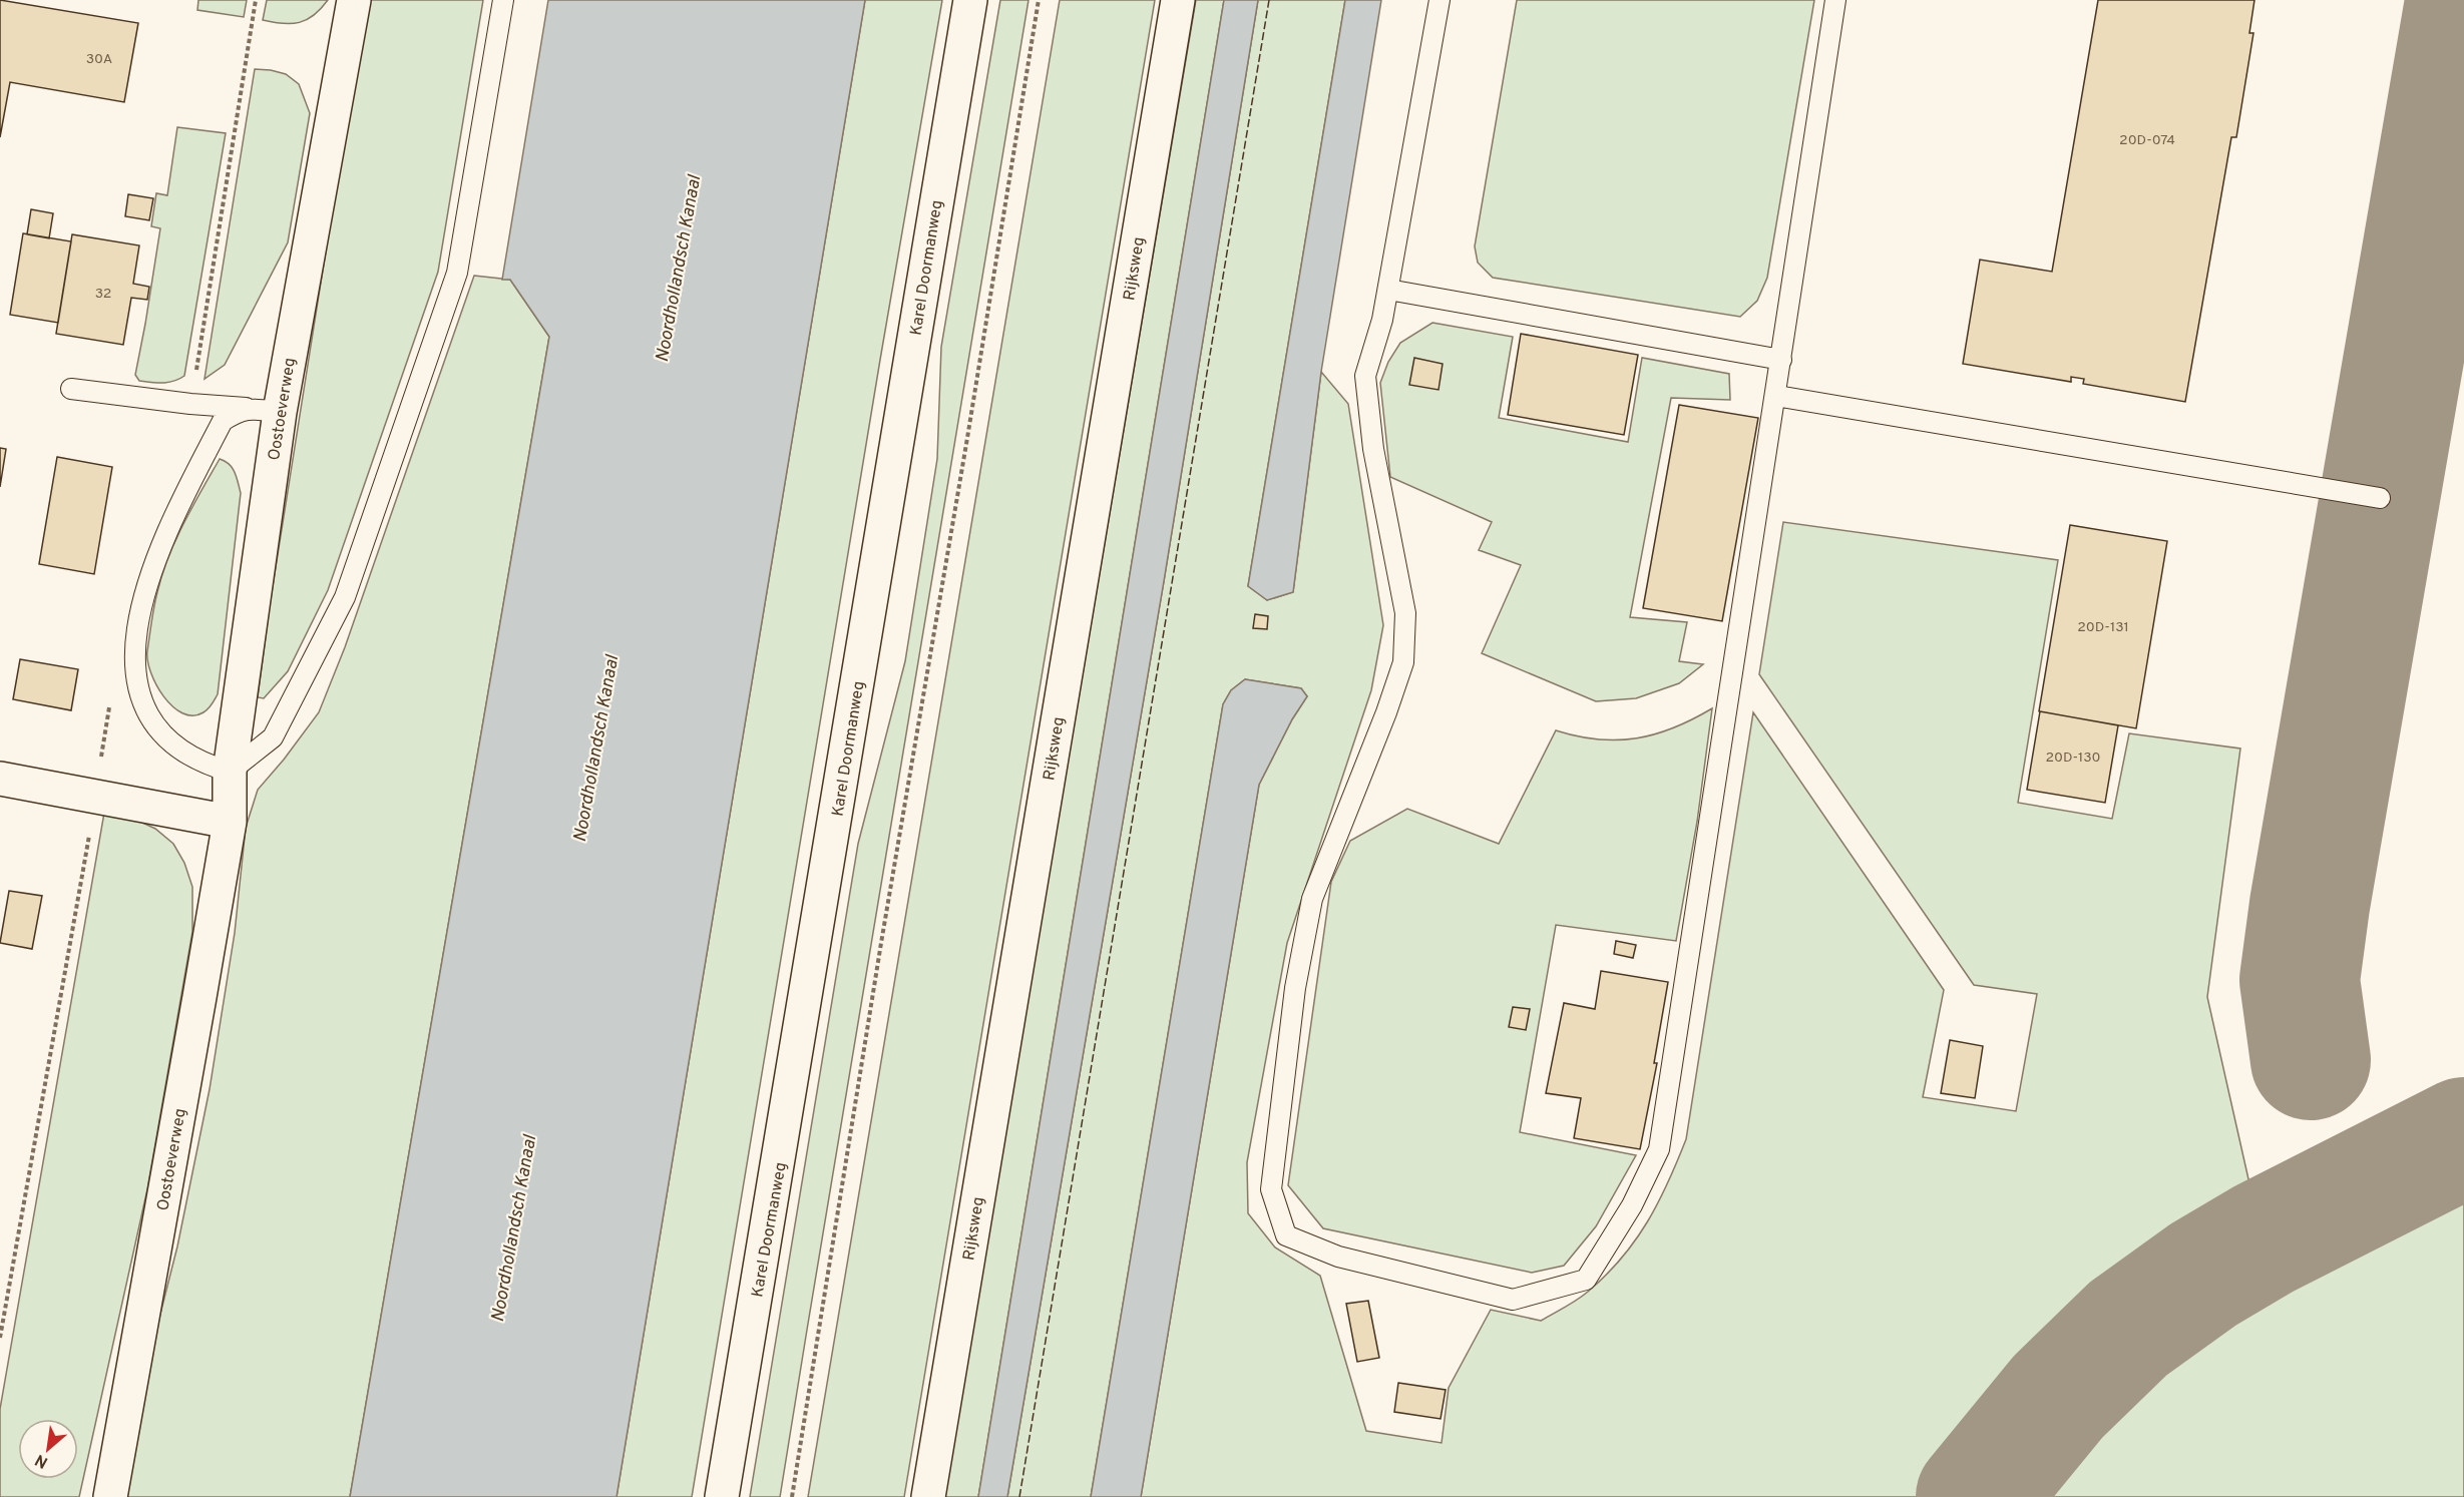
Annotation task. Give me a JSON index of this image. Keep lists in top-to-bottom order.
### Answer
{
  "streets": {
    "street": ["Karel Doormanweg", "Rijksweg", "Oostoeverweg"]
  },
  "water": ["Noordhollandsch Kanaal"],
  "house_numbers": [
    "30A",
    "20D-074",
    "32",
    "20D-131",
    "20D-130"
  ],
  "north": "bottom left"
}
